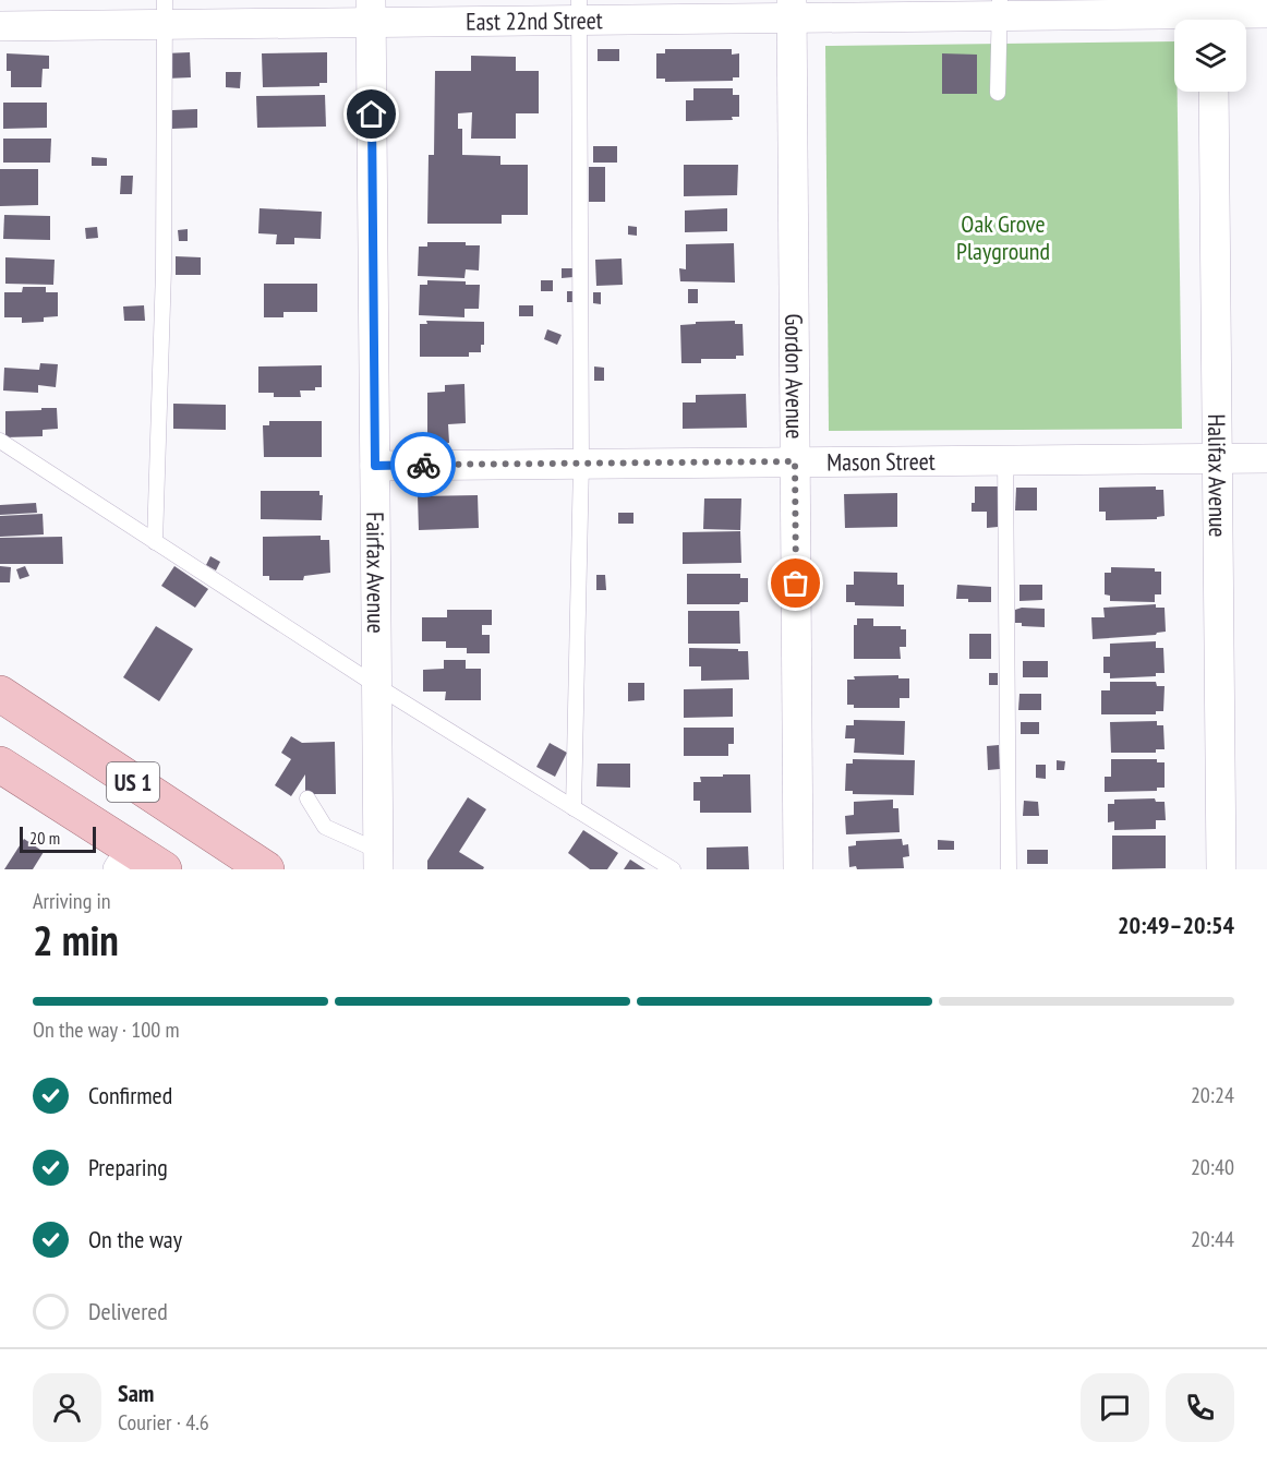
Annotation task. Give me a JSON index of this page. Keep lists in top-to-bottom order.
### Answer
{
  "streets": {
    "main road": ["US 1"],
    "street": [
      "East 22nd Street",
      "Gordon Avenue",
      "Mason Street",
      "Halifax Avenue",
      "Fairfax Avenue"
    ]
  },
  "crossings": [
    ["East 22nd Street", "Gordon Avenue"],
    ["East 22nd Street", "Fairfax Avenue"],
    ["Gordon Avenue", "Mason Street"],
    ["Mason Street", "Halifax Avenue"],
    ["Mason Street", "Fairfax Avenue"]
  ],
  "parks": ["Oak Grove Playground"],
  "scale_bar": "20 m",
  "page": {
    "scale": "20 m",
    "heading": ["2 min", "Arriving in", "20:49–20:54"],
    "panel": ["Sam", "Courier · 4.6"],
    "bar": "On the way · 100 m",
    "list": [
      ["Confirmed", "20:24"],
      ["Preparing", "20:40"],
      ["On the way", "20:44"],
      "Delivered"
    ]
  }
}
